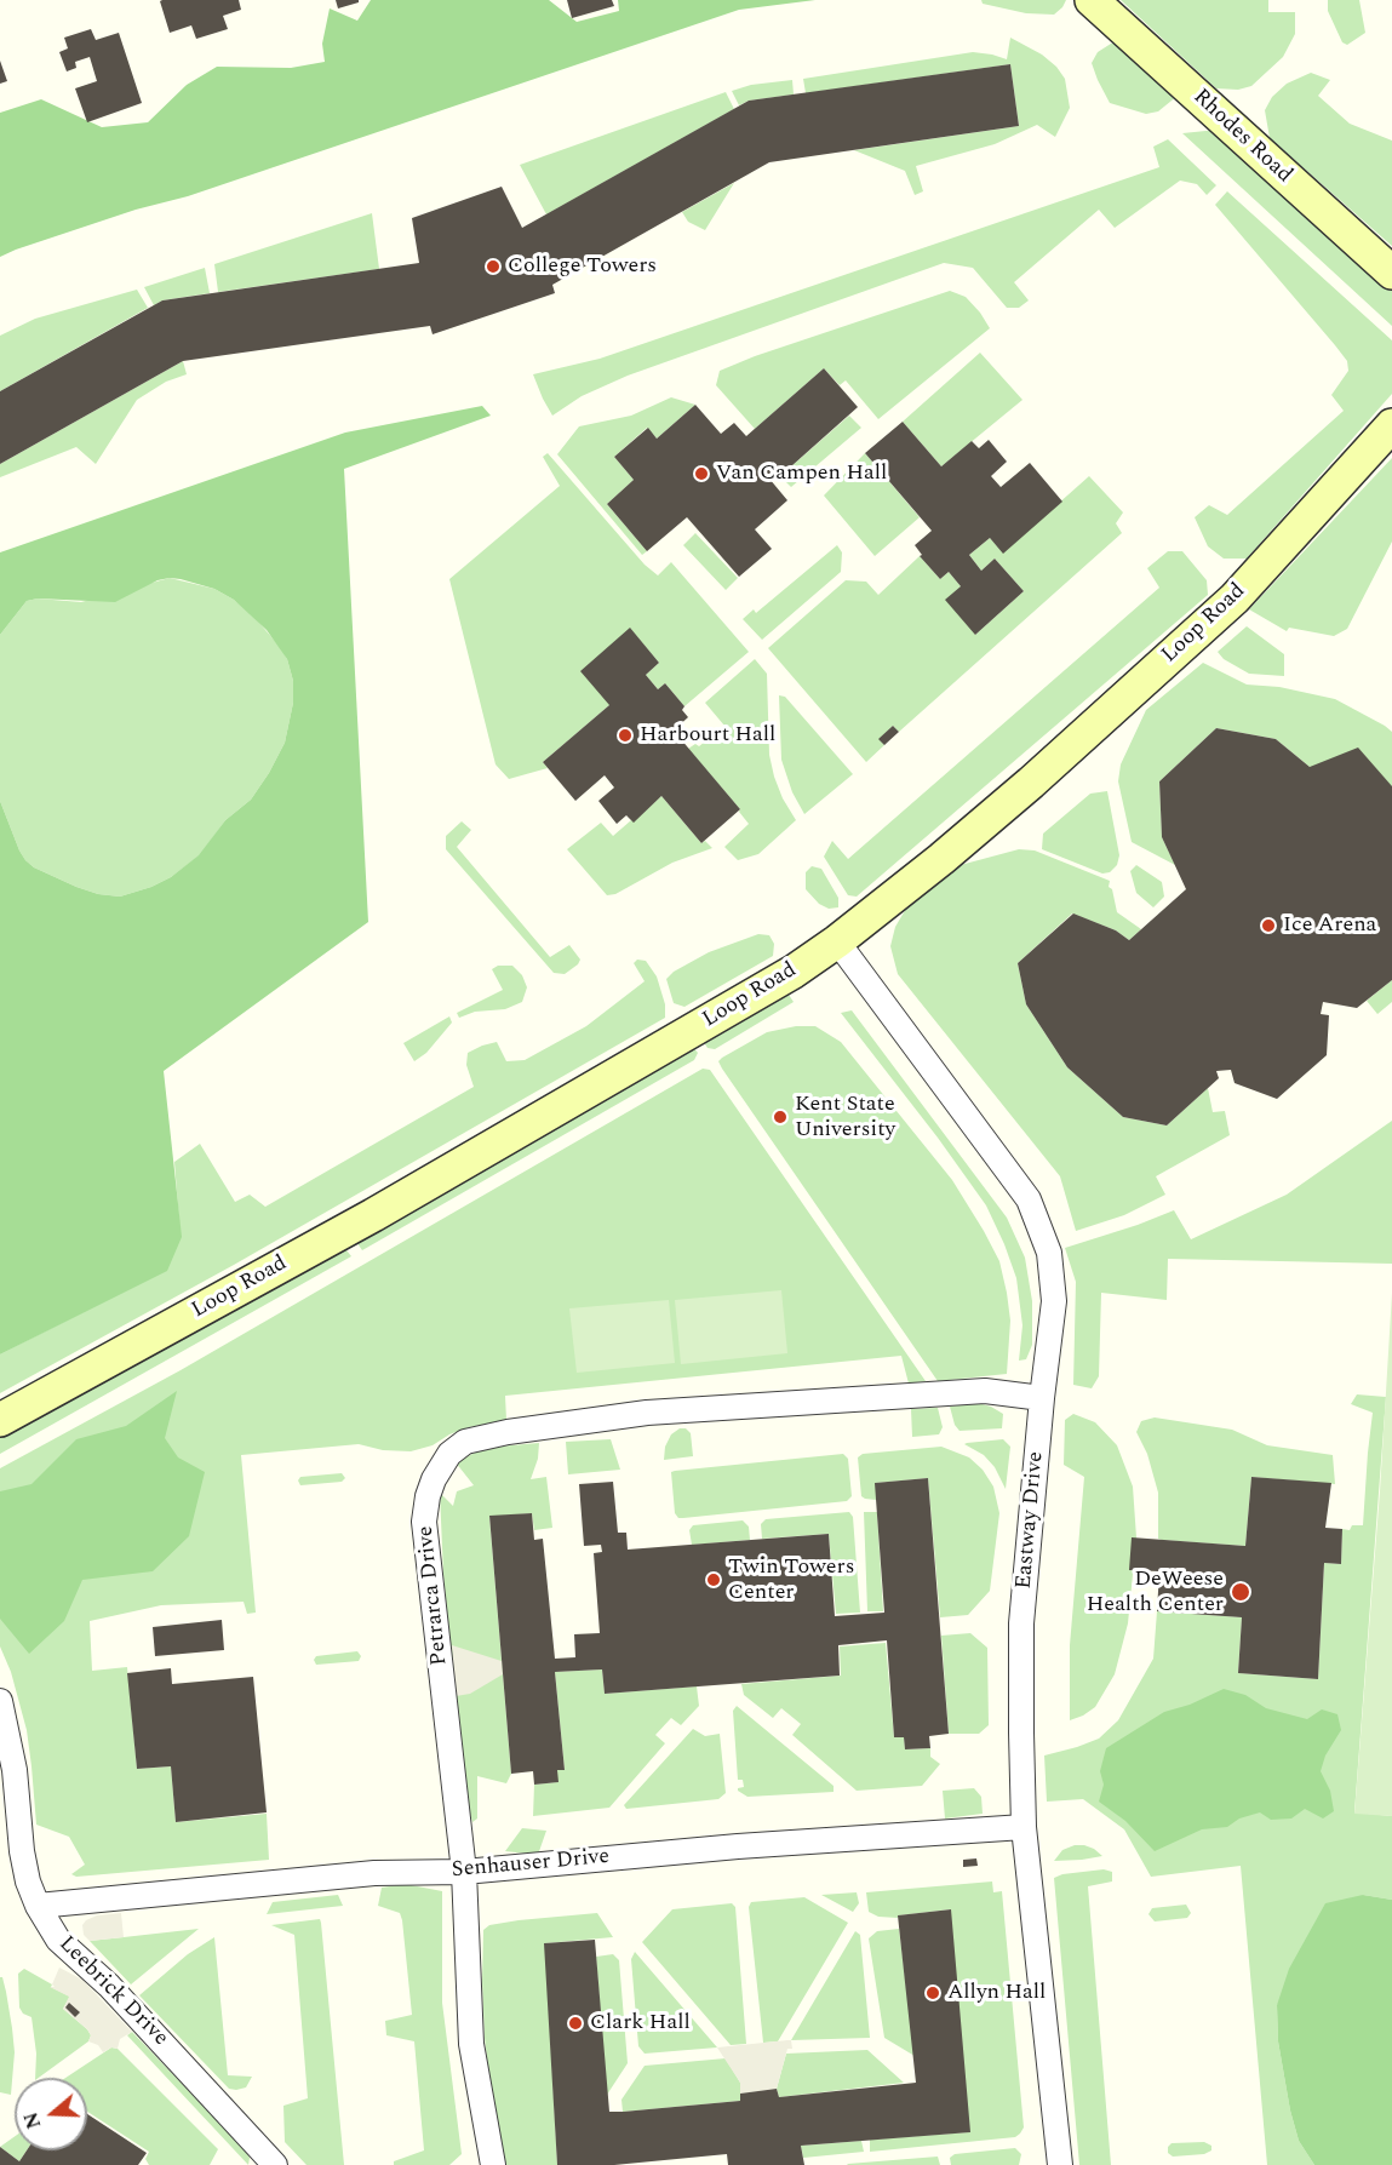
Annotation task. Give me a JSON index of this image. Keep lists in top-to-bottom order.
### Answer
{
  "streets": {
    "street": [
      "Rhodes Road",
      "Loop Road",
      "Eastway Drive",
      "Petrarca Drive",
      "Senhauser Drive",
      "Leebrick Drive"
    ]
  },
  "crossings": [
    ["Loop Road", "Eastway Drive"],
    ["Eastway Drive", "Petrarca Drive"],
    ["Eastway Drive", "Senhauser Drive"],
    ["Petrarca Drive", "Senhauser Drive"],
    ["Senhauser Drive", "Leebrick Drive"]
  ],
  "places": [
    "College Towers",
    "Van Campen Hall",
    "Harbourt Hall",
    "Ice Arena",
    "Kent State University",
    "Twin Towers Center",
    "DeWeese Health Center",
    "Allyn Hall",
    "Clark Hall"
  ],
  "north": "left"
}
